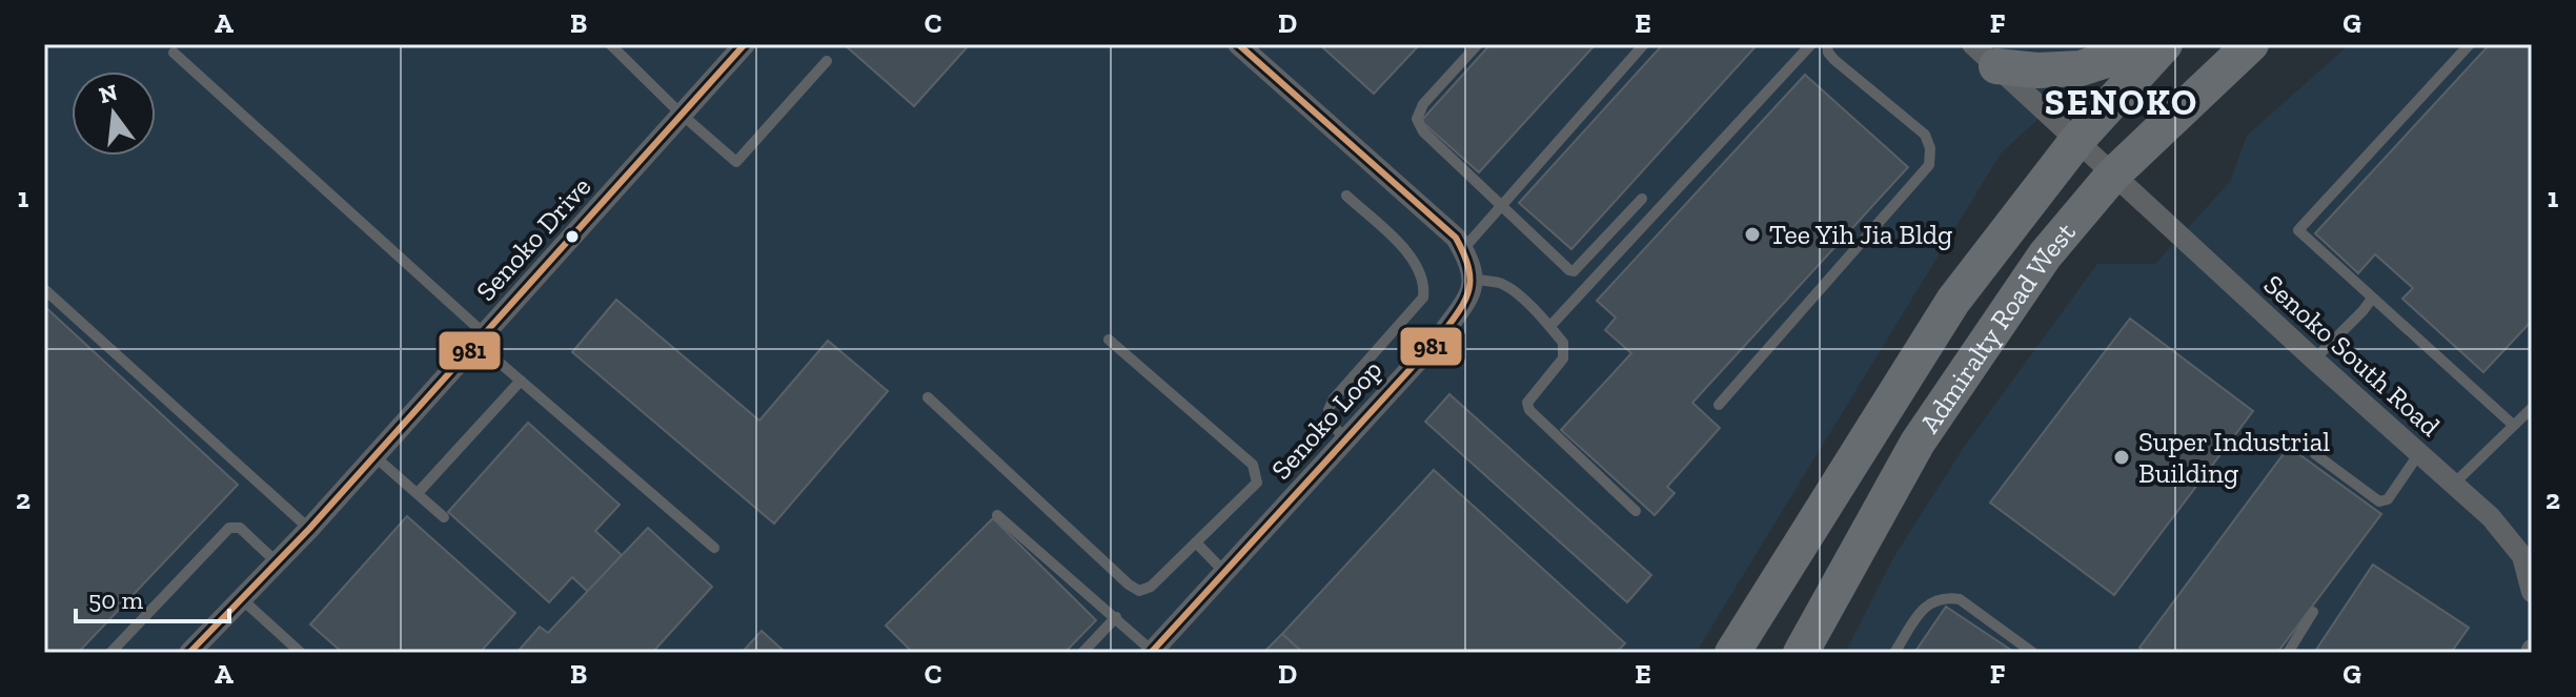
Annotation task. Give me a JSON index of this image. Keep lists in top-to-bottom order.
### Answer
{
  "streets": {
    "main road": ["Admiralty Road West"],
    "street": ["Senoko Drive", "Senoko South Road", "Senoko Loop"]
  },
  "crossings": [
    ["Admiralty Road West", "Senoko South Road"]
  ],
  "districts": ["SENOKO"],
  "places": ["Tee Yih Jia Bldg", "Super Industrial Building"],
  "lines": ["transit line 981"],
  "scale_bar": "50 m",
  "north": "top",
  "grid": {
    "columns": [
      "A",
      "B",
      "C",
      "D",
      "E",
      "F",
      "G"
    ],
    "rows": ["1", "2"]
  }
}
